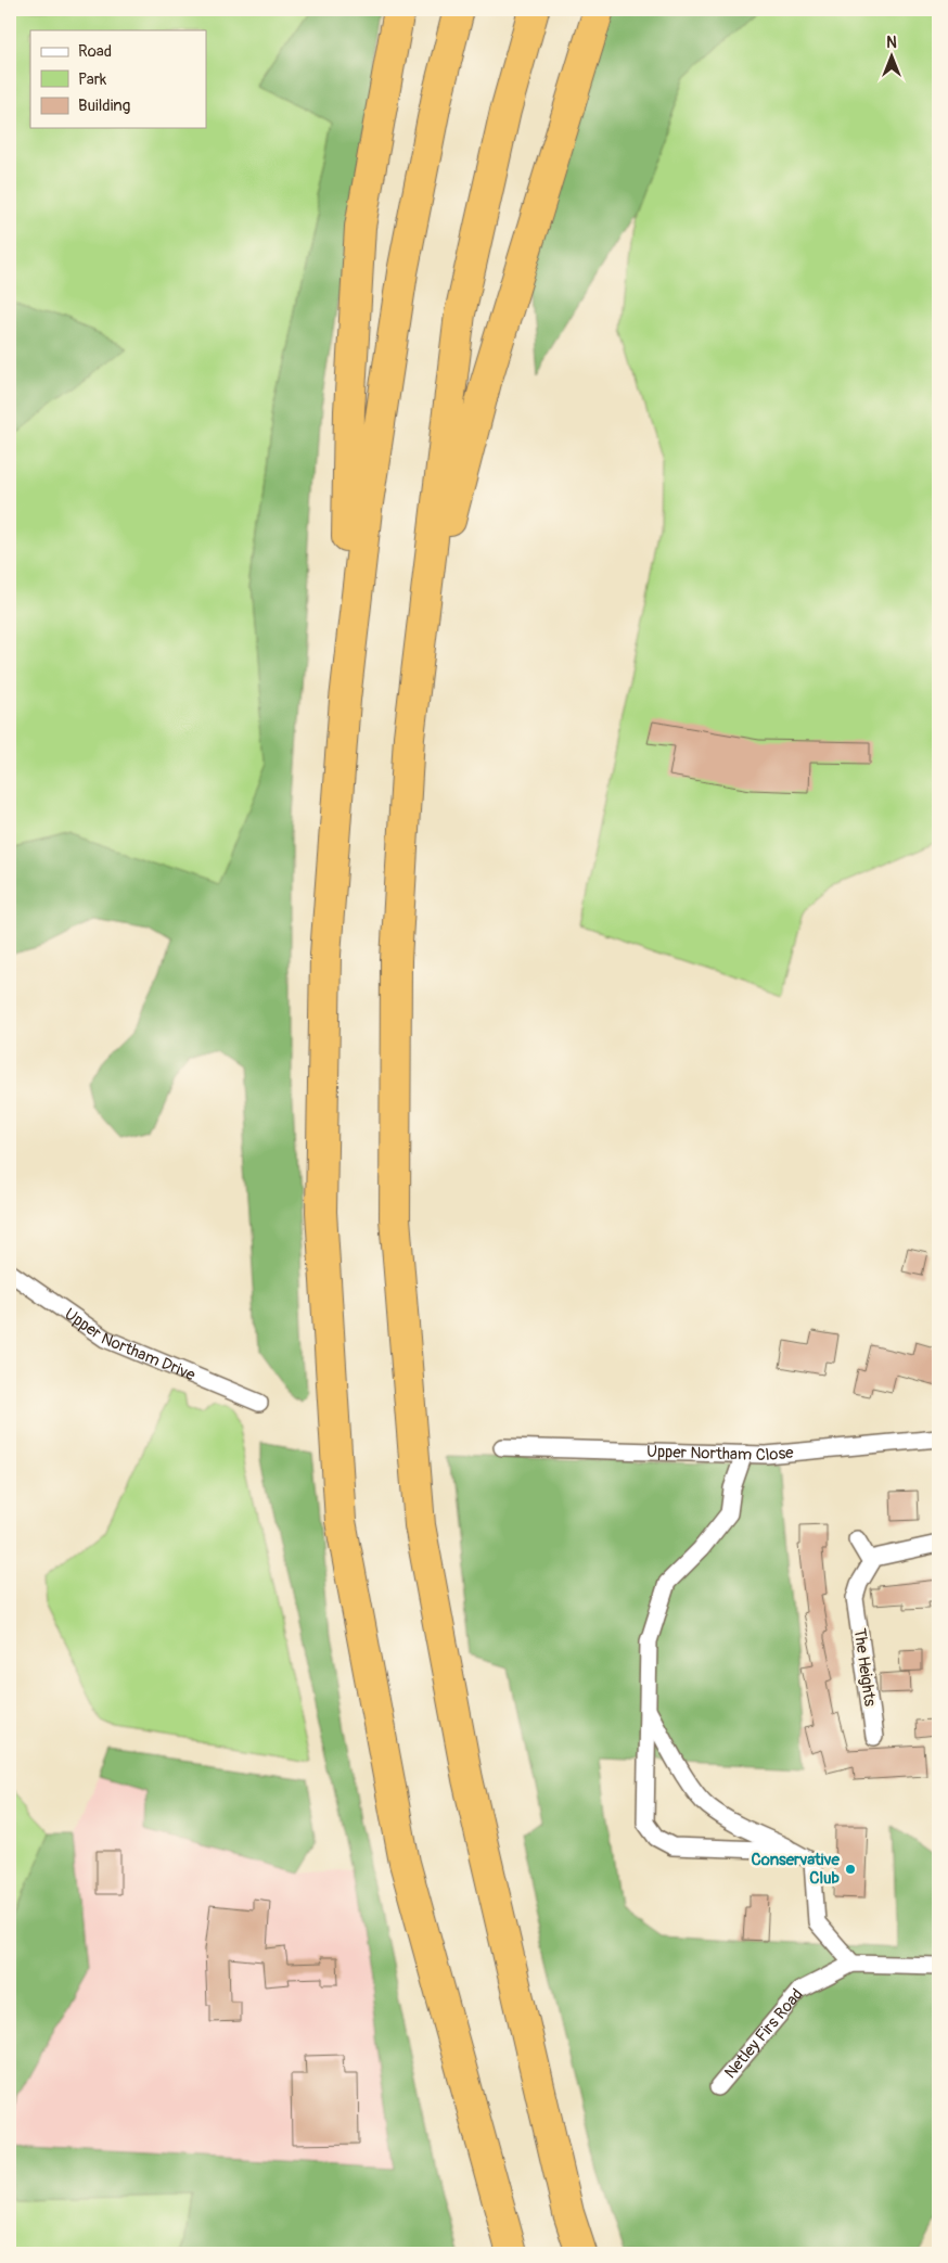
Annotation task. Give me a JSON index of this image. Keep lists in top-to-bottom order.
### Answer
{
  "streets": {
    "street": [
      "Upper Northam Drive",
      "Upper Northam Close",
      "The Heights",
      "Netley Firs Road"
    ]
  },
  "places": ["Conservative Club"],
  "legend": ["Road", "Park", "Building"],
  "north": "top"
}
